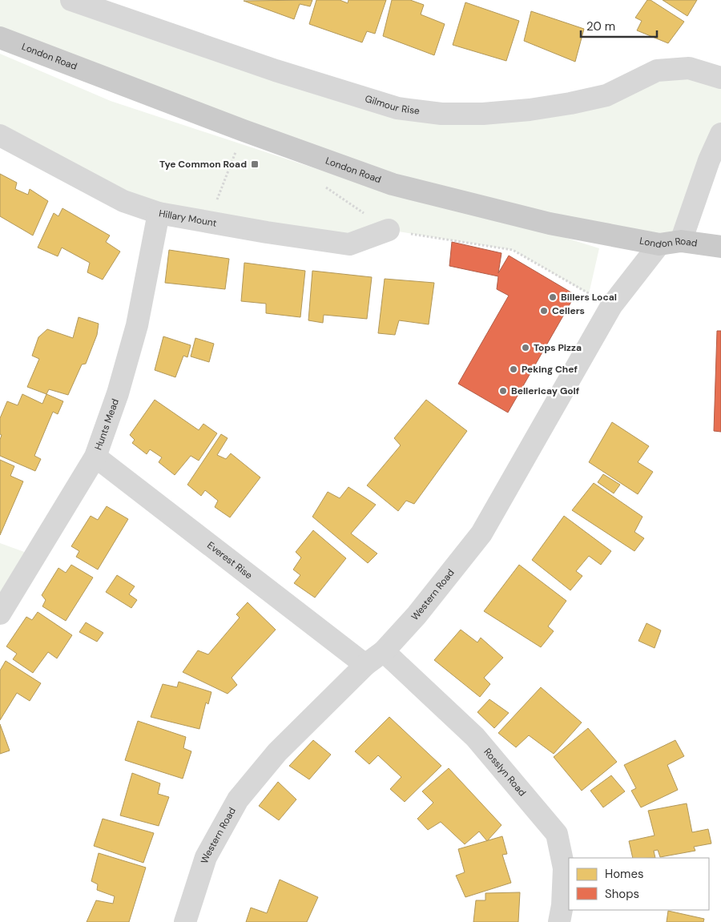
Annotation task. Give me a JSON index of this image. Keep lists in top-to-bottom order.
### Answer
{
  "streets": {
    "main road": ["London Road"],
    "street": [
      "Gilmour Rise",
      "Hillary Mount",
      "Hunts Mead",
      "Everest Rise",
      "Western Road",
      "Rosslyn Road"
    ]
  },
  "crossings": [
    ["London Road", "Western Road"],
    ["Hillary Mount", "Hunts Mead"],
    ["Hunts Mead", "Everest Rise"],
    ["Everest Rise", "Western Road"],
    ["Western Road", "Rosslyn Road"]
  ],
  "places": {
    "transit": ["Tye Common Road"],
    "other": [
      "Billers Local",
      "Cellers",
      "Tops Pizza",
      "Peking Chef",
      "Bellericay Golf"
    ]
  },
  "legend": ["Homes", "Shops"],
  "scale_bar": "20 m"
}
